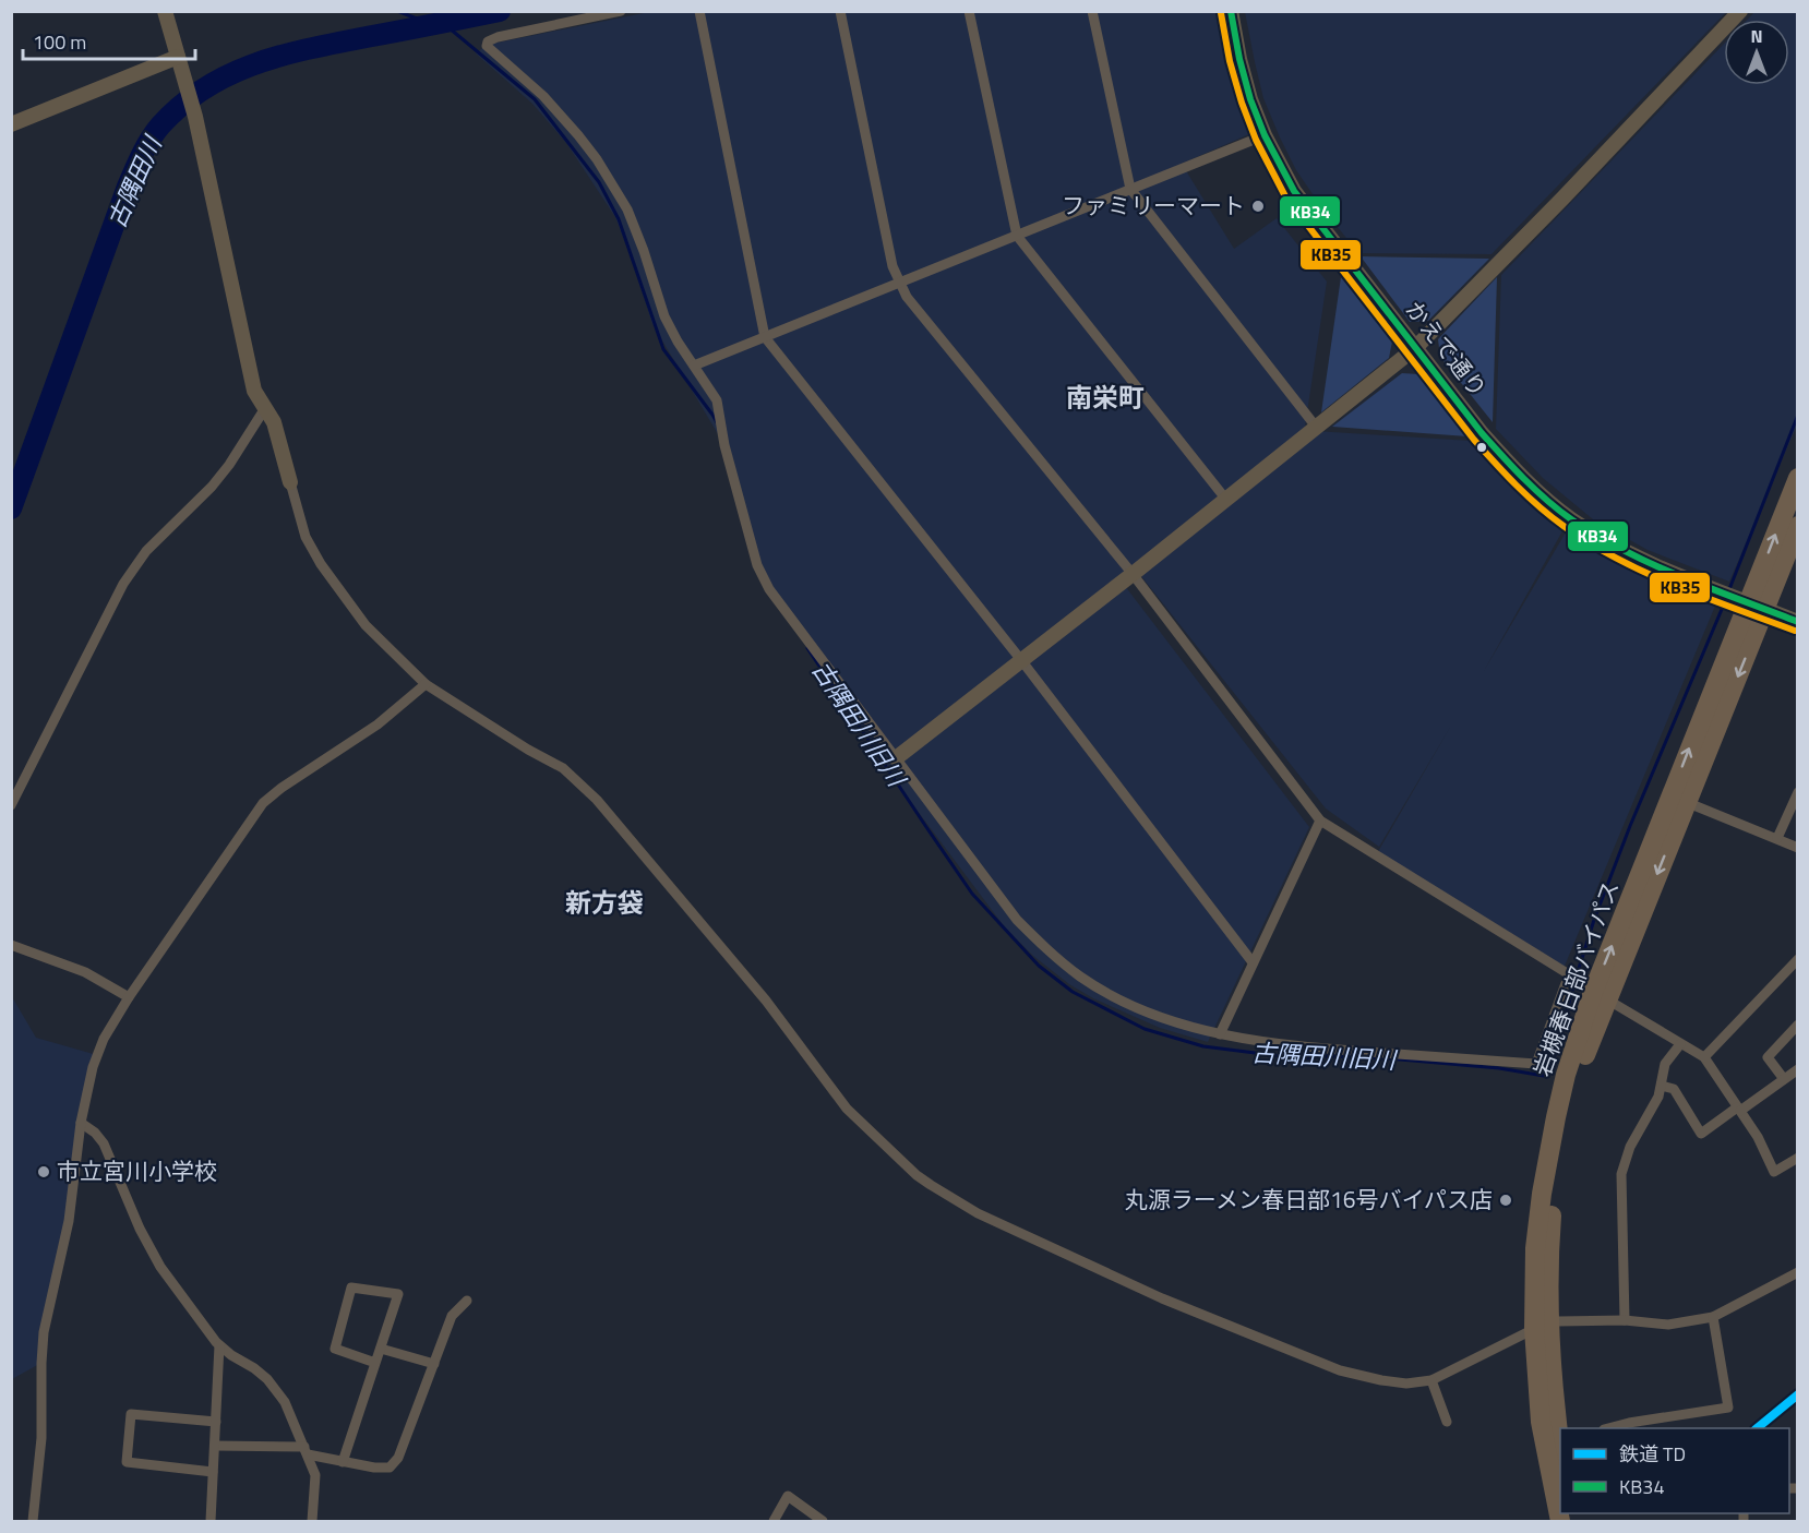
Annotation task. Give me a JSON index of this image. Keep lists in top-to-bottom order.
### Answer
{
  "streets": {
    "highway": ["岩槻春日部バイパス"],
    "street": ["かえで通り"]
  },
  "crossings": [
    ["かえで通り", "岩槻春日部バイパス"]
  ],
  "districts": ["南栄町", "新方袋"],
  "water": ["古隅田川", "古隅田川旧川"],
  "places": ["ファミリーマート", "市立宮川小学校", "丸源ラーメン春日部16号バイパス店"],
  "lines": ["transit line KB34", "transit line KB35", "rail line TD"],
  "legend": ["鉄道 TD", "KB34"],
  "scale_bar": "100 m",
  "north": "top"
}
